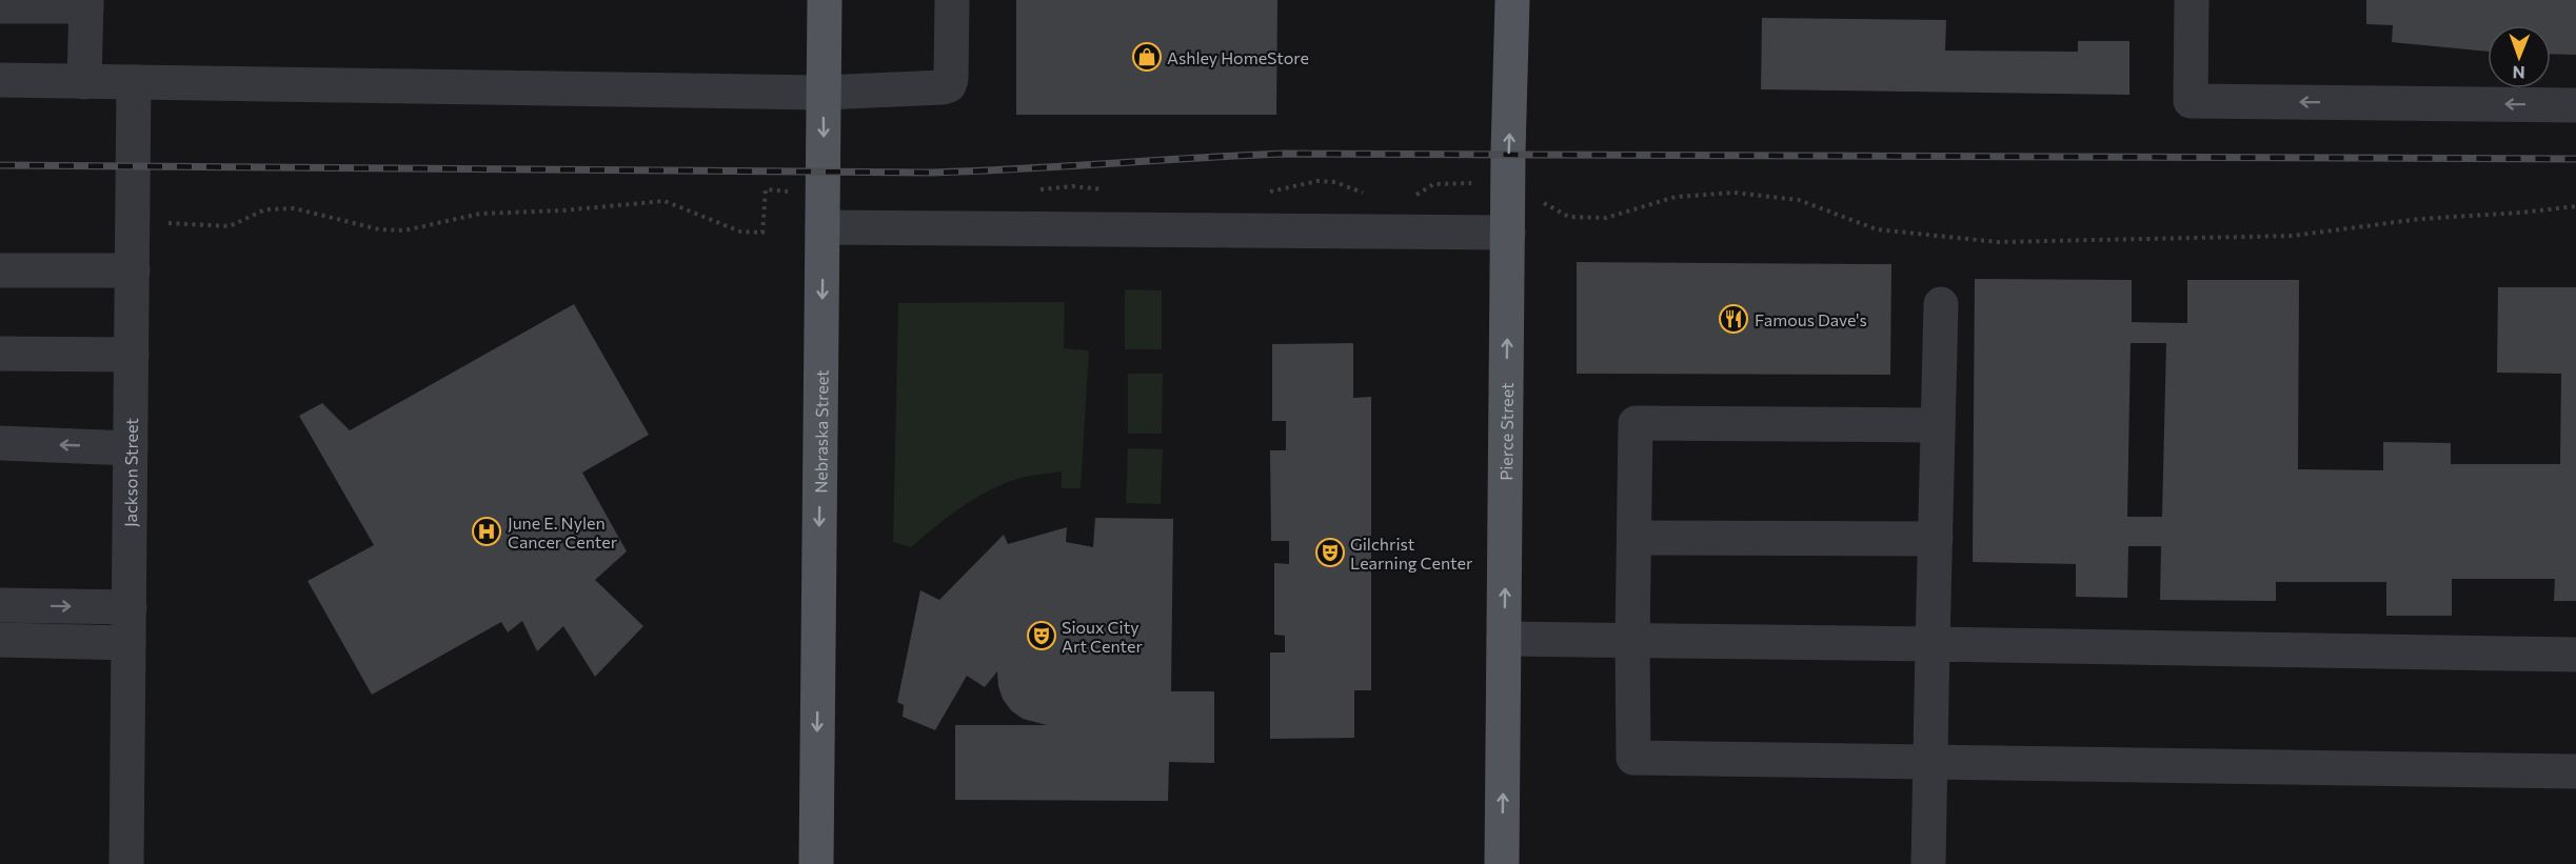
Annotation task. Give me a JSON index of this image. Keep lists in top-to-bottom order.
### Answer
{
  "streets": {
    "main road": ["Nebraska Street", "Pierce Street"],
    "street": ["Jackson Street"]
  },
  "one_way": ["Nebraska Street", "Pierce Street"],
  "places": {
    "shop": ["Ashley HomeStore"],
    "restaurant": ["Famous Dave's"],
    "hospital": ["June E. Nylen Cancer Center"],
    "theatre": ["Gilchrist Learning Center", "Sioux City Art Center"]
  },
  "north": "bottom"
}
